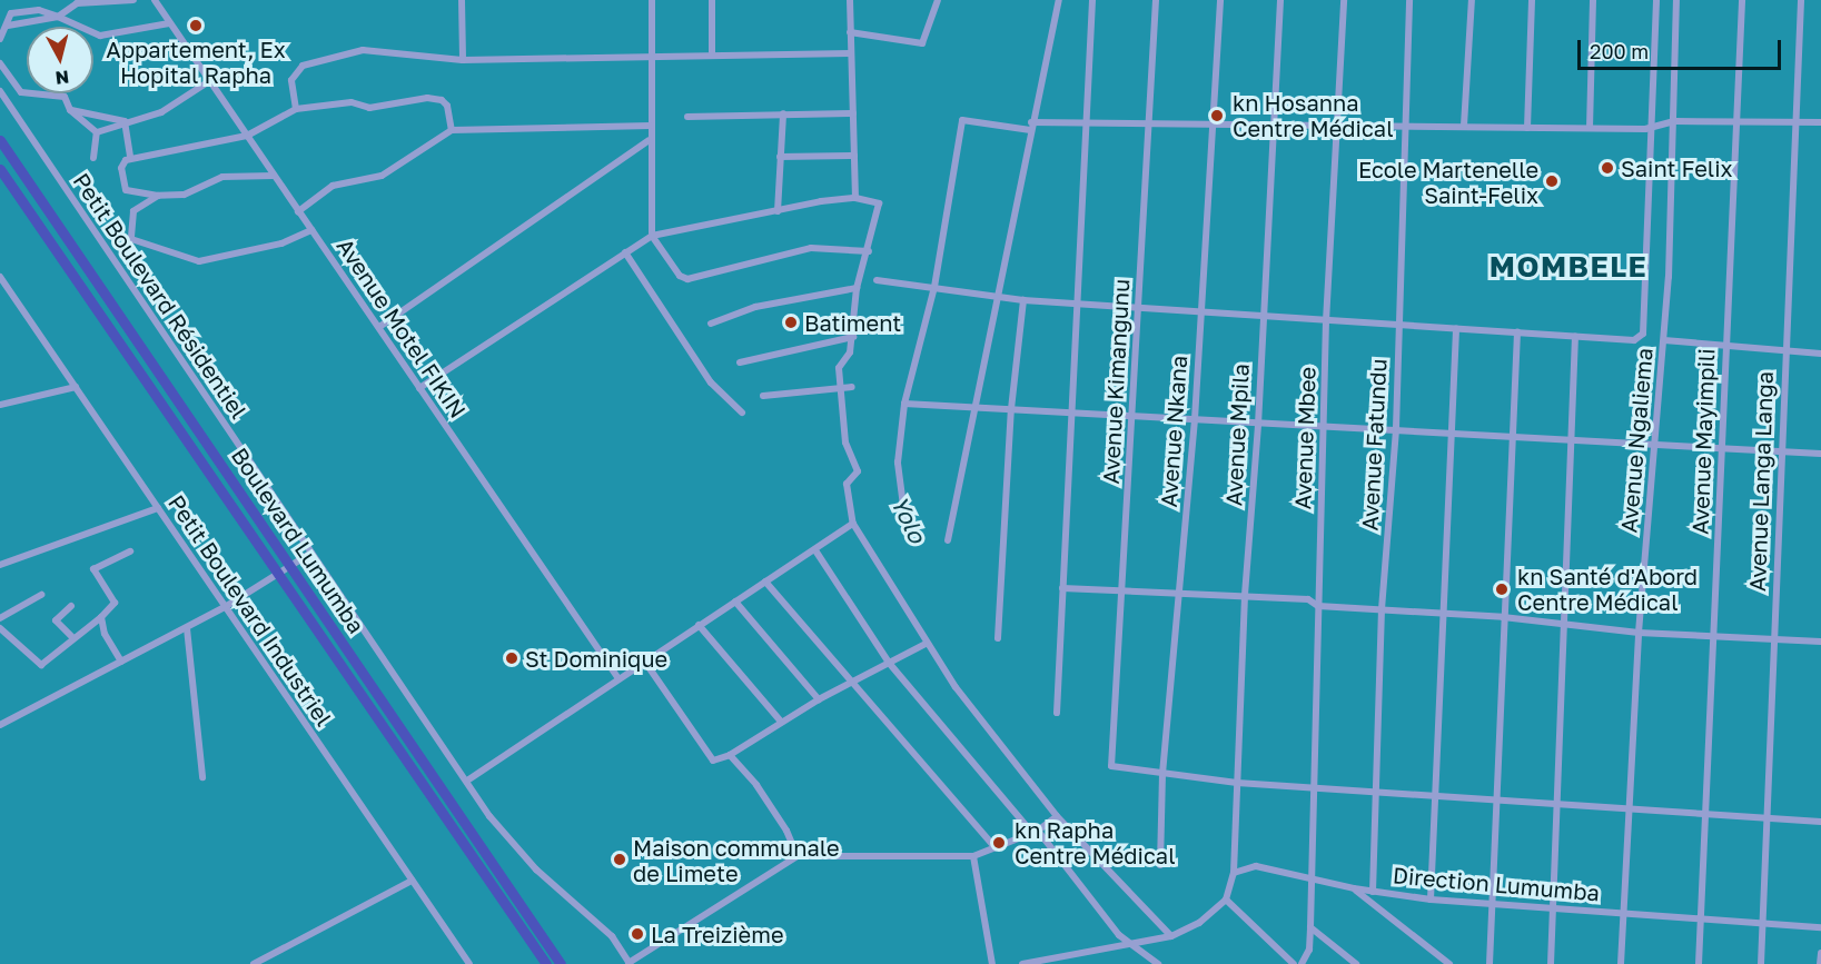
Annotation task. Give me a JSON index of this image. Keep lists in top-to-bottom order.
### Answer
{
  "streets": {
    "highway": ["Boulevard Lumumba"],
    "street": [
      "Petit Boulevard Résidentiel",
      "Avenue Motel FIKIN",
      "Avenue Kimangunu",
      "Avenue Nkana",
      "Avenue Mpila",
      "Avenue Mbee",
      "Avenue Ngaliema",
      "Avenue Mayimpili",
      "Avenue Fatundu",
      "Avenue Langa Langa",
      "Petit Boulevard Industriel",
      "Direction Lumumba"
    ]
  },
  "crossings": [
    ["Avenue Kimangunu", "Avenue Nkana"],
    ["Avenue Mpila", "Direction Lumumba"],
    ["Avenue Mbee", "Direction Lumumba"],
    ["Avenue Ngaliema", "Direction Lumumba"],
    ["Avenue Mayimpili", "Direction Lumumba"],
    ["Avenue Fatundu", "Direction Lumumba"],
    ["Avenue Langa Langa", "Direction Lumumba"]
  ],
  "districts": ["MOMBELE"],
  "water": ["Yolo"],
  "places": [
    "Appartement, Ex Hopital Rapha",
    "kn Hosanna Centre Médical",
    "Saint Felix",
    "Ecole Martenelle Saint-Felix",
    "Batiment",
    "kn Santé d'Abord Centre Médical",
    "St Dominique",
    "kn Rapha Centre Médical",
    "Maison communale de Limete",
    "La Treizième"
  ],
  "scale_bar": "200 m",
  "north": "bottom"
}
